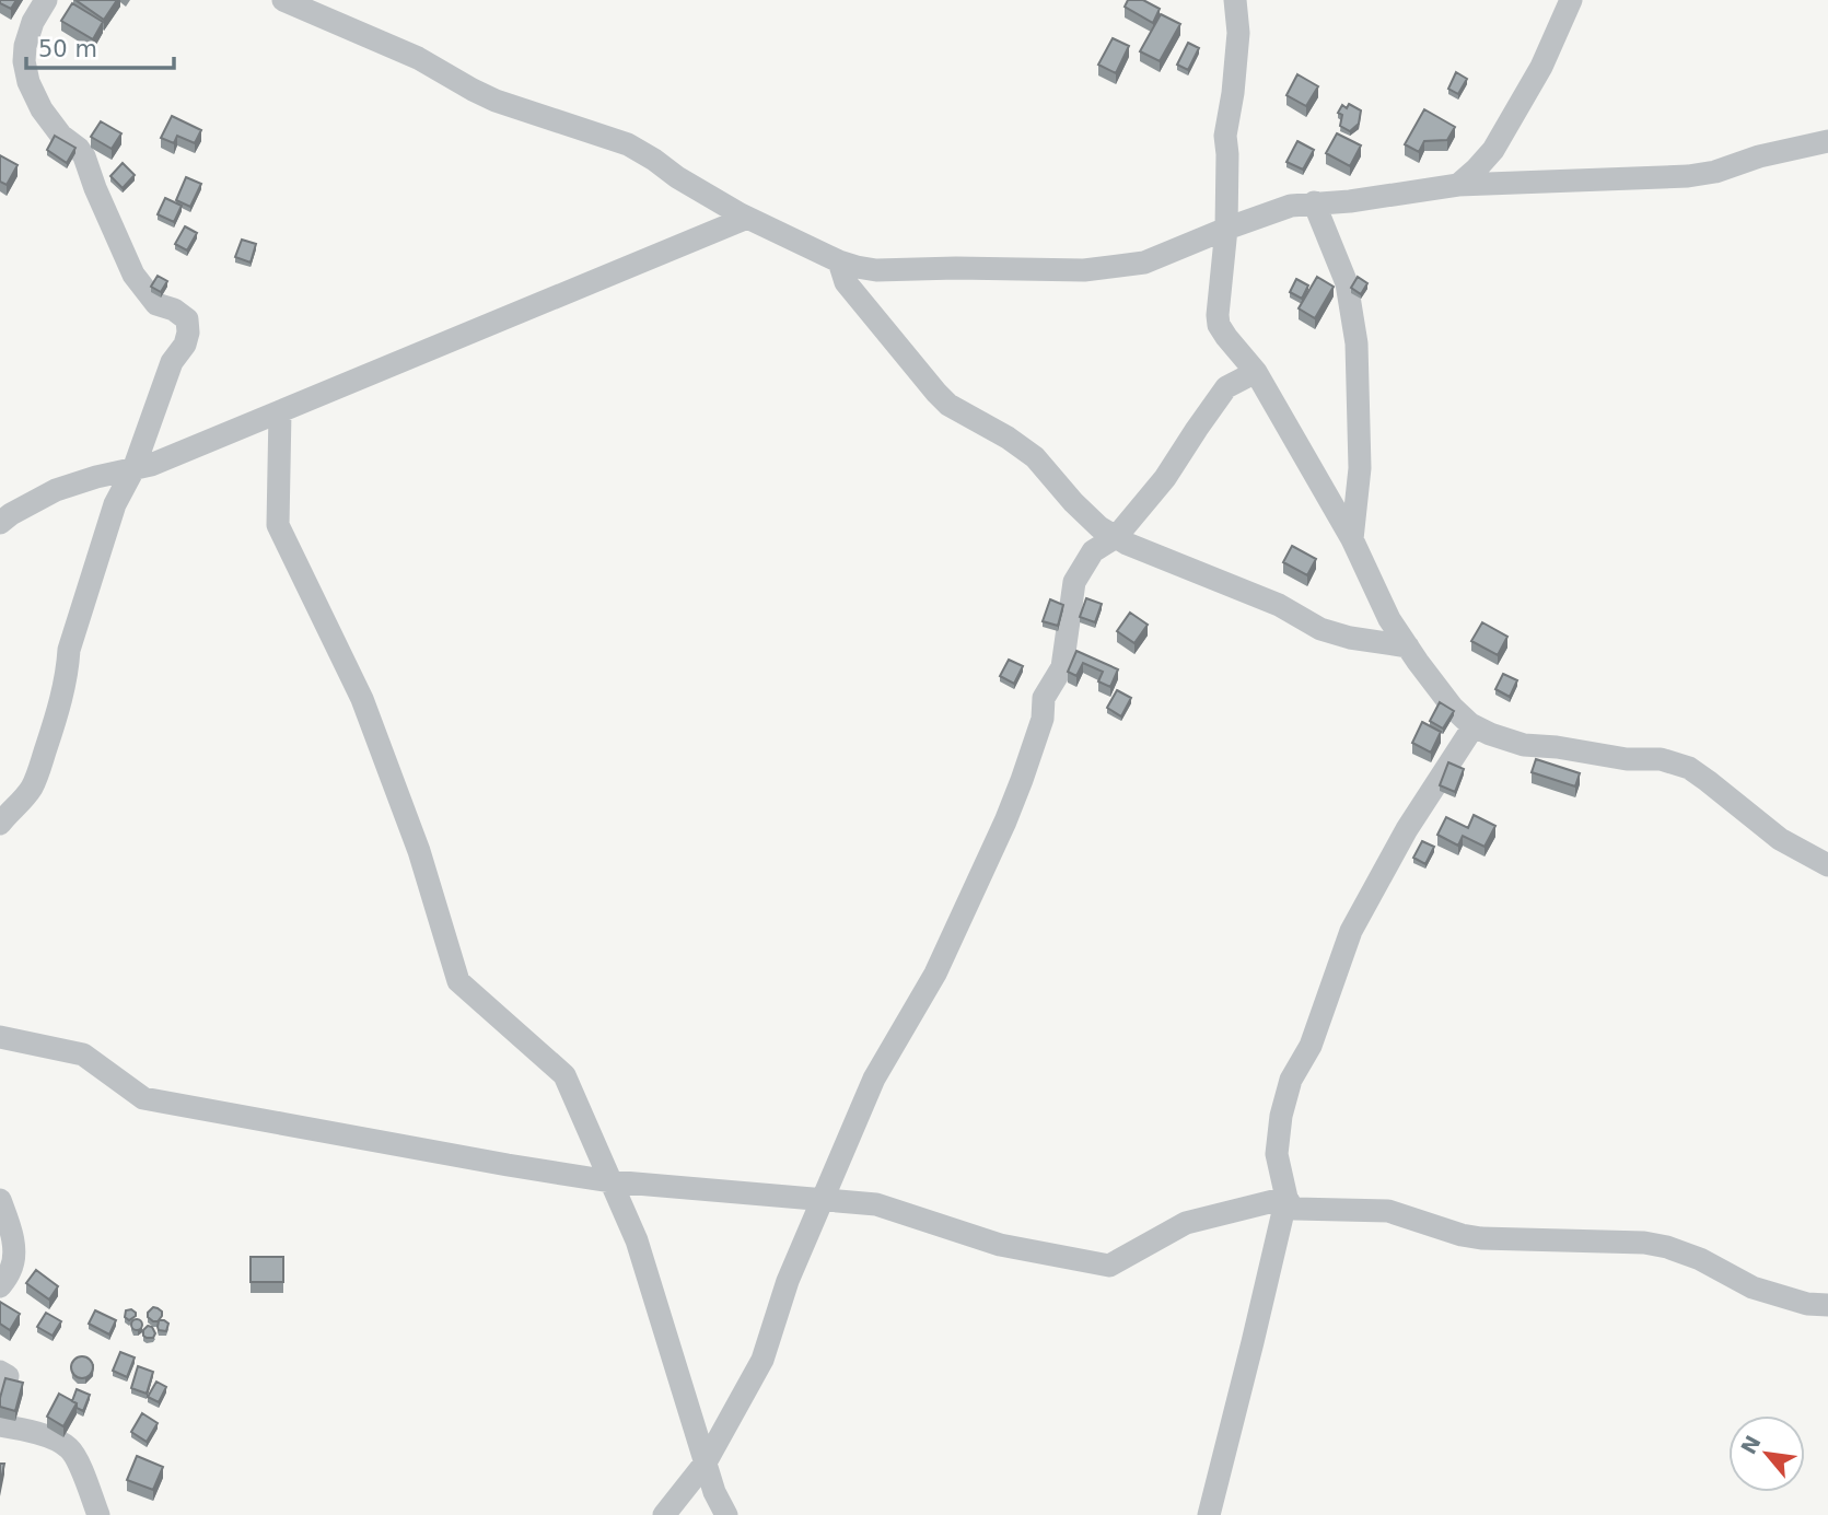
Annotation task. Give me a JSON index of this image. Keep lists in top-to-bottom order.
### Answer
{
  "scale_bar": "50 m",
  "north": "top left"
}
